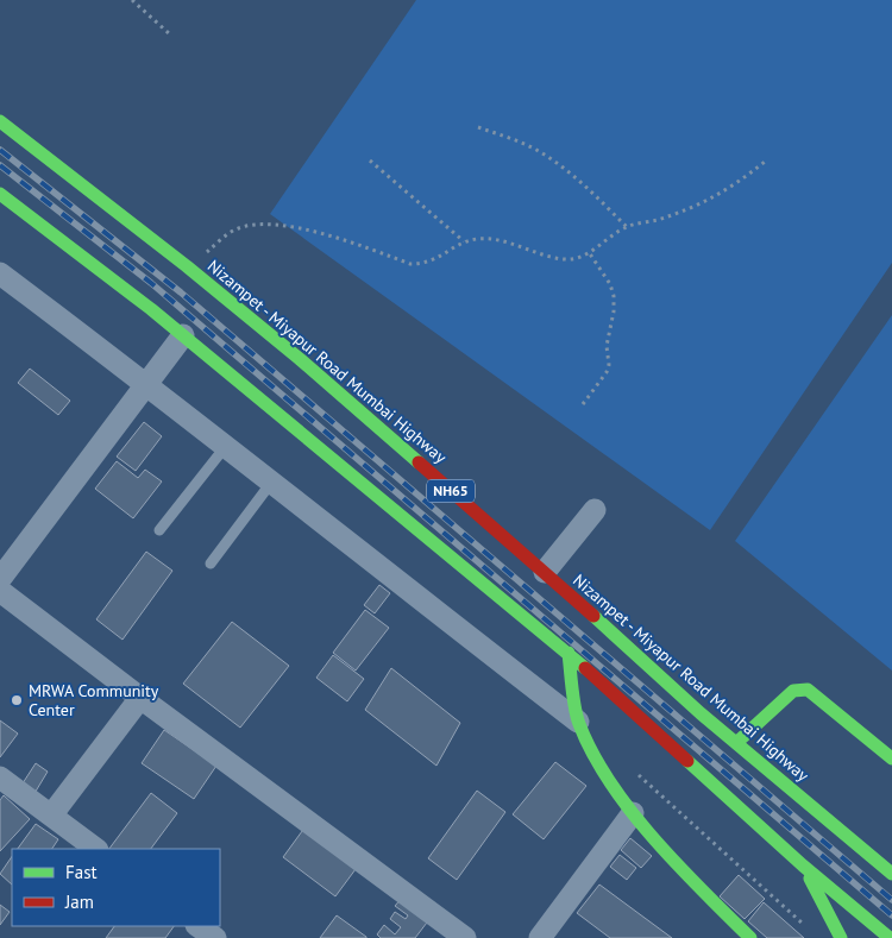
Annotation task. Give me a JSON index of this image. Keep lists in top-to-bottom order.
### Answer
{
  "streets": {
    "main road": ["Nizampet - Miyapur Road Mumbai Highway", "NH65"]
  },
  "places": ["MRWA Community Center"],
  "legend": ["Fast", "Jam"]
}
